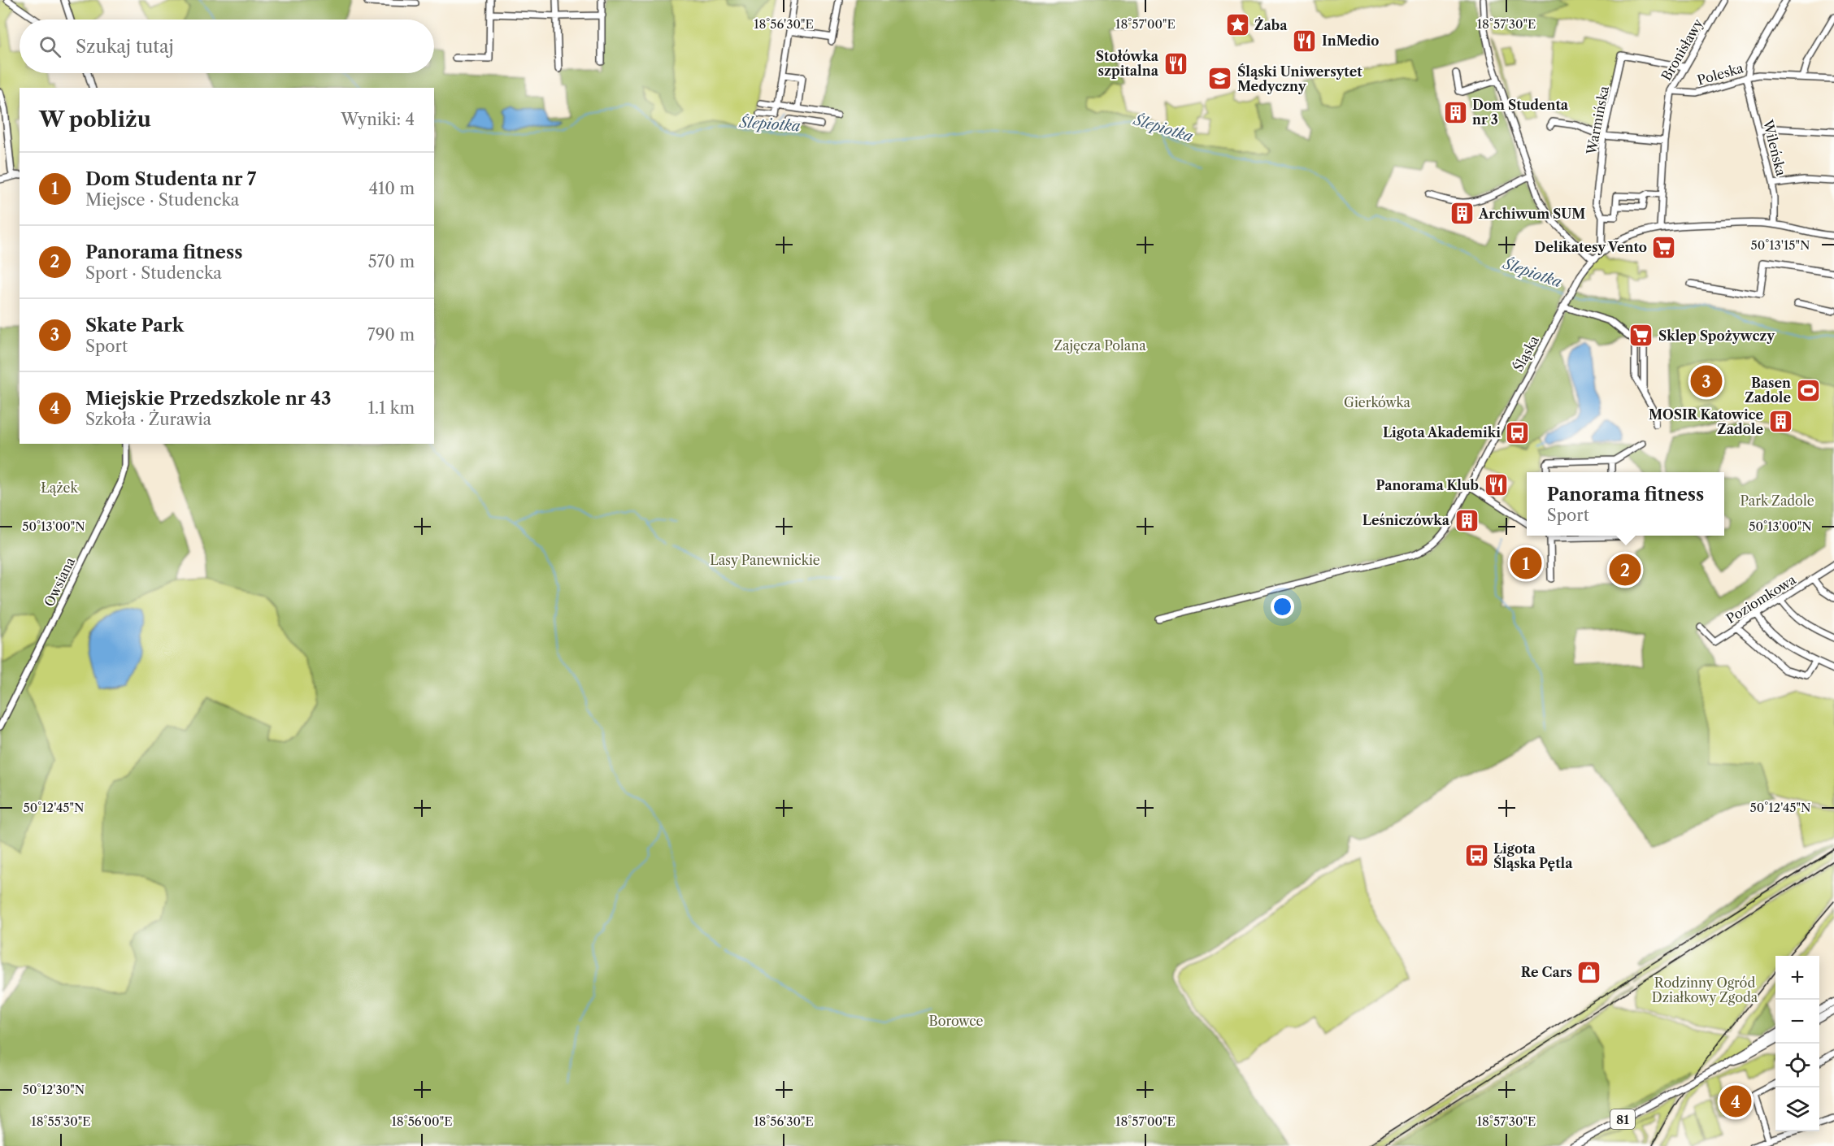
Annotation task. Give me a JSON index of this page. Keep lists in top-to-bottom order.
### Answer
{
  "streets": {
    "main road": ["81"],
    "street": [
      "Bronisławy",
      "Poleska",
      "Warmińska",
      "Wileńska",
      "Śląska",
      "Owsiana",
      "Poziomkowa"
    ]
  },
  "crossings": [
    ["Bronisławy", "Poleska"],
    ["Bronisławy", "Warmińska"],
    ["Bronisławy", "Śląska"],
    ["Poleska", "Wileńska"],
    ["Warmińska", "Śląska"],
    ["Wileńska", "Śląska"]
  ],
  "water": ["Ślepiotka"],
  "parks": [
    "Zajęcza Polana",
    "Gierkówka",
    "Łążek",
    "Park Zadole",
    "Lasy Panewnickie",
    "Rodzinny Ogród Działkowy Zgoda",
    "Borowce"
  ],
  "places": {
    "place": ["Żaba"],
    "restaurant": ["InMedio", "Stołówka szpitalna", "Panorama Klub"],
    "school or university": ["Śląski Uniwersytet Medyczny"],
    "building": [
      "Dom Studenta nr 3",
      "Archiwum SUM",
      "MOSIR Katowice Zadole",
      "Leśniczówka"
    ],
    "supermarket": ["Delikatesy Vento", "Sklep Spożywczy"],
    "sports": ["Basen Zadole"],
    "bus stop": ["Ligota Akademiki", "Ligota Śląska Pętla"],
    "shop": ["Re Cars"]
  },
  "page": {
    "search": "Szukaj tutaj",
    "heading": ["W pobliżu", "Wyniki: 4"],
    "list": [
      {
        "mark": "1",
        "name": "Dom Studenta nr 7",
        "note": "Miejsce · Studencka",
        "value": "410 m"
      },
      {
        "mark": "2",
        "name": "Panorama fitness",
        "note": "Sport · Studencka",
        "value": "570 m"
      },
      {
        "mark": "3",
        "name": "Skate Park",
        "note": "Sport",
        "value": "790 m"
      },
      {
        "mark": "4",
        "name": "Miejskie Przedszkole nr 43",
        "note": "Szkoła · Żurawia",
        "value": "1.1 km"
      }
    ],
    "pins": [
      "3",
      "1",
      "2",
      "4"
    ],
    "popup": ["Panorama fitness", "Sport"],
    "map_buttons": ["+", "−"]
  },
  "coordinates": [
    "18°56'30\"E",
    "18°57'00\"E",
    "18°57'30\"E",
    "50°13'15\"N",
    "50°13'00\"N",
    "50°12'45\"N",
    "50°12'30\"N",
    "18°55'30\"E",
    "18°56'00\"E"
  ]
}
